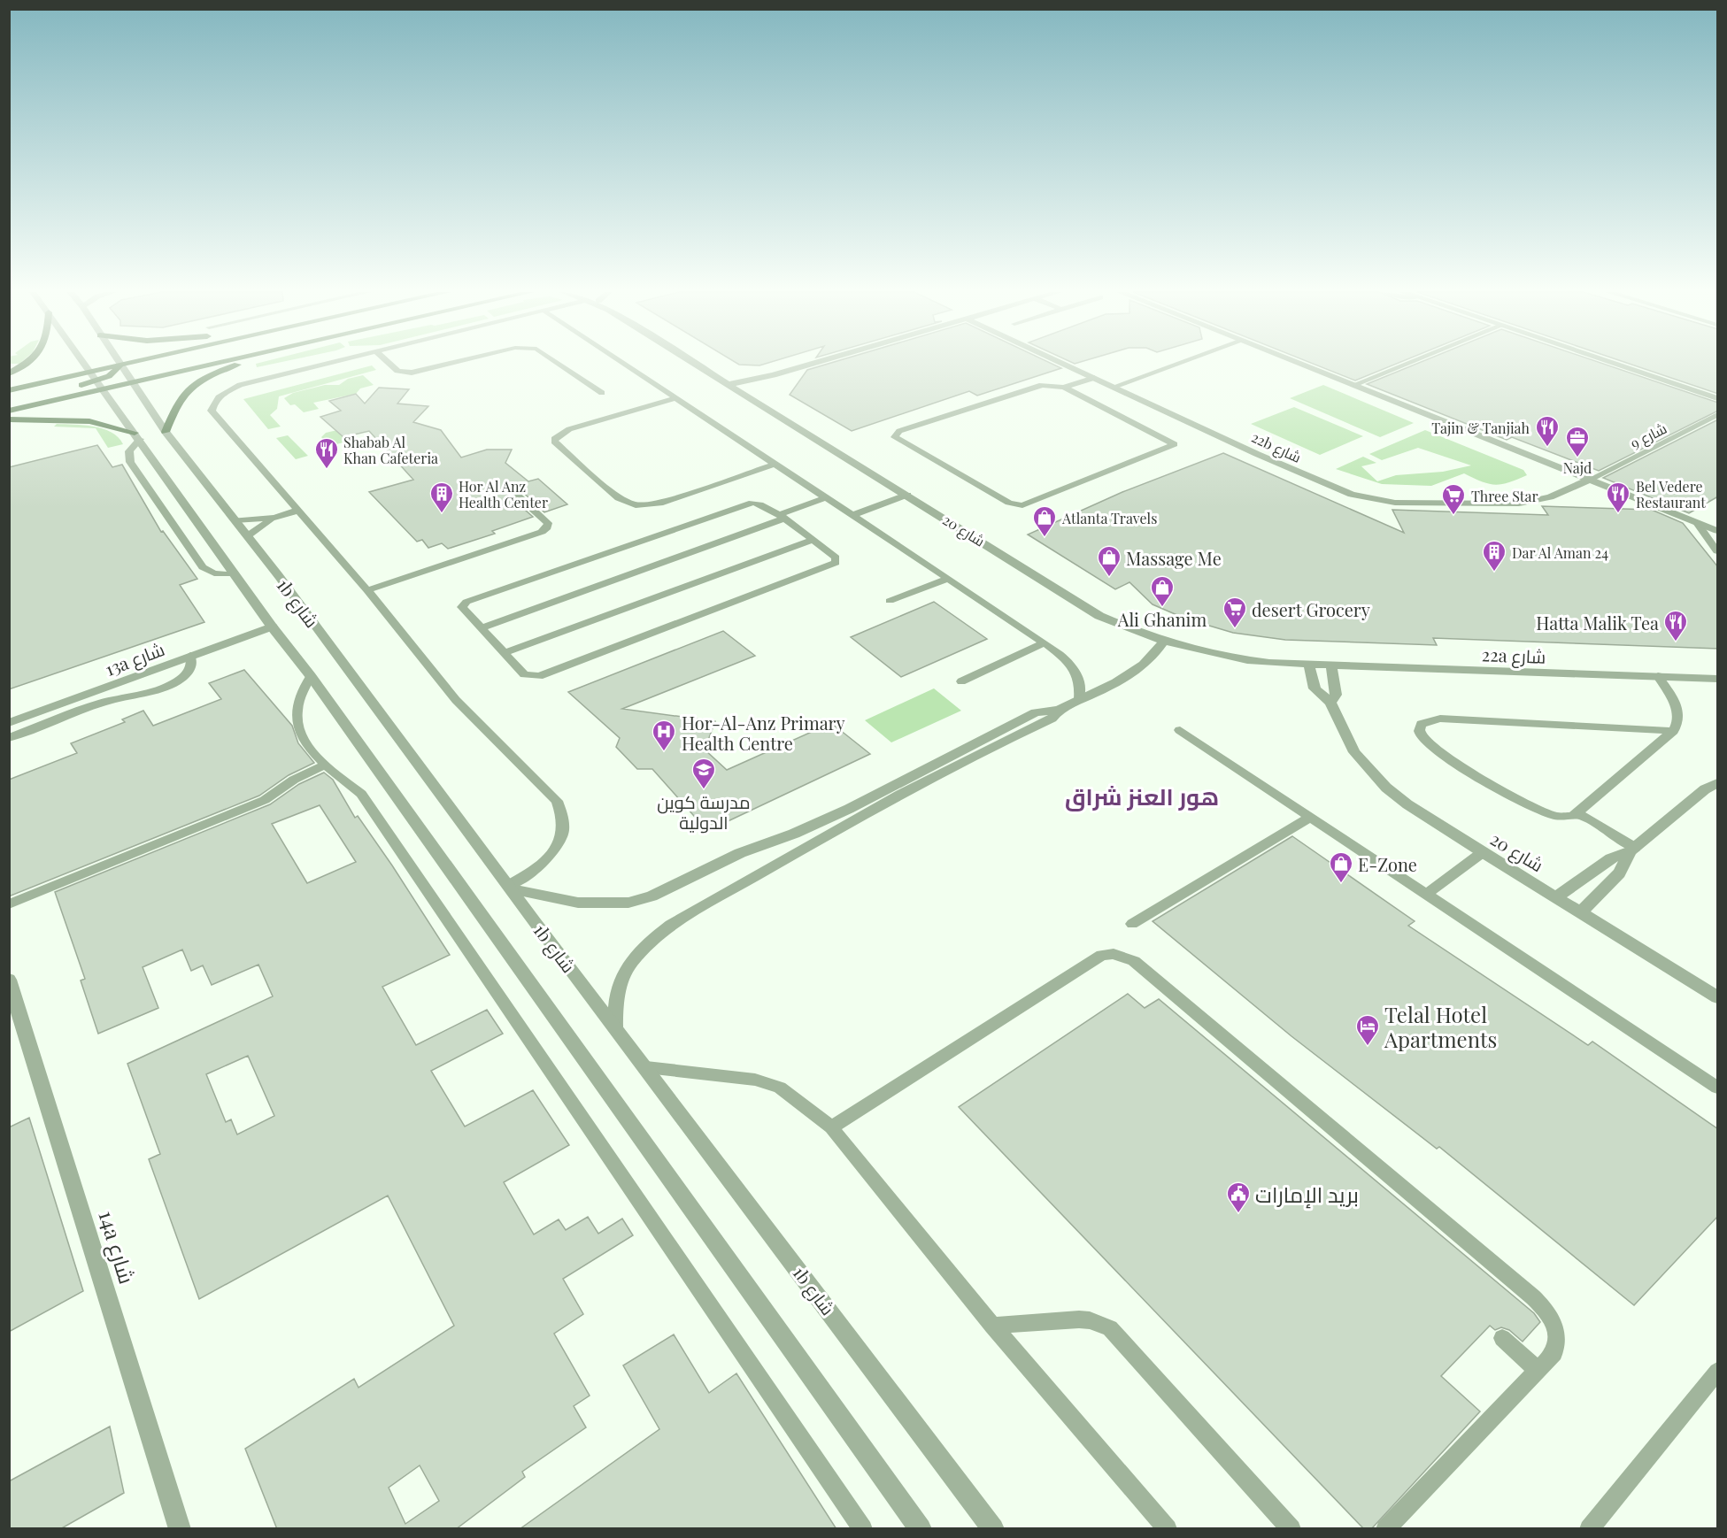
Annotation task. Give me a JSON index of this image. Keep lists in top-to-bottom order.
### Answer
{
  "streets": {
    "street": [
      "22b شارع",
      "شارع 20",
      "1b شارع",
      "22a شارع",
      "13a شارع",
      "14a شارع"
    ],
    "lane": ["شارع 9"]
  },
  "crossings": [
    ["شارع 9", "22b شارع"],
    ["شارع 20", "22a شارع"],
    ["1b شارع", "13a شارع"]
  ],
  "districts": ["هور العنز شراق"],
  "places": {
    "restaurant": [
      "Tajin & Tanjiah",
      "Shabab Al Khan Cafeteria",
      "Bel Vedere Restaurant",
      "Hatta Malik Tea"
    ],
    "office": ["Najd"],
    "building": ["Hor Al Anz Health Center", "Dar Al Aman 24"],
    "supermarket": ["Three Star", "desert Grocery"],
    "shop": [
      "Atlanta Travels",
      "Massage Me",
      "Ali Ghanim",
      "E-Zone"
    ],
    "hospital": ["Hor-Al-Anz Primary Health Centre"],
    "school or university": ["مدرسة كوين الدولية"],
    "hotel": ["Telal Hotel Apartments"],
    "public building": ["بريد الإمارات"]
  }
}
